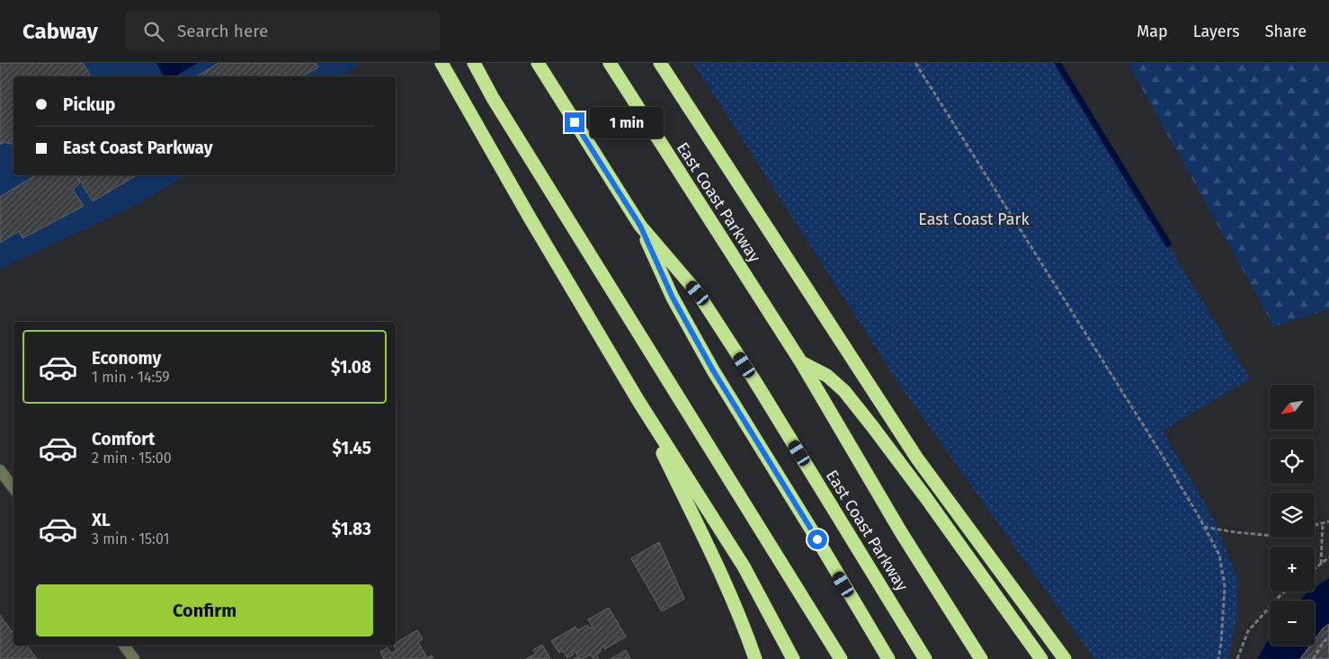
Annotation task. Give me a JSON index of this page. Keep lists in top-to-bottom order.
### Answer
{
  "streets": {
    "highway": ["East Coast Parkway"]
  },
  "parks": ["East Coast Park"],
  "north": "bottom left",
  "page": {
    "header": "Cabway",
    "search": "Search here",
    "nav": ["Map", "Layers", "Share"],
    "banner": ["Pickup", "East Coast Parkway"],
    "bubble": "1 min",
    "list": [
      {
        "name": "Economy",
        "note": "1 min · 14:59",
        "value": "$1.08"
      },
      {
        "name": "Comfort",
        "note": "2 min · 15:00",
        "value": "$1.45"
      },
      {
        "name": "XL",
        "note": "3 min · 15:01",
        "value": "$1.83"
      }
    ],
    "map_buttons": ["+", "−"],
    "buttons": "Confirm"
  }
}
